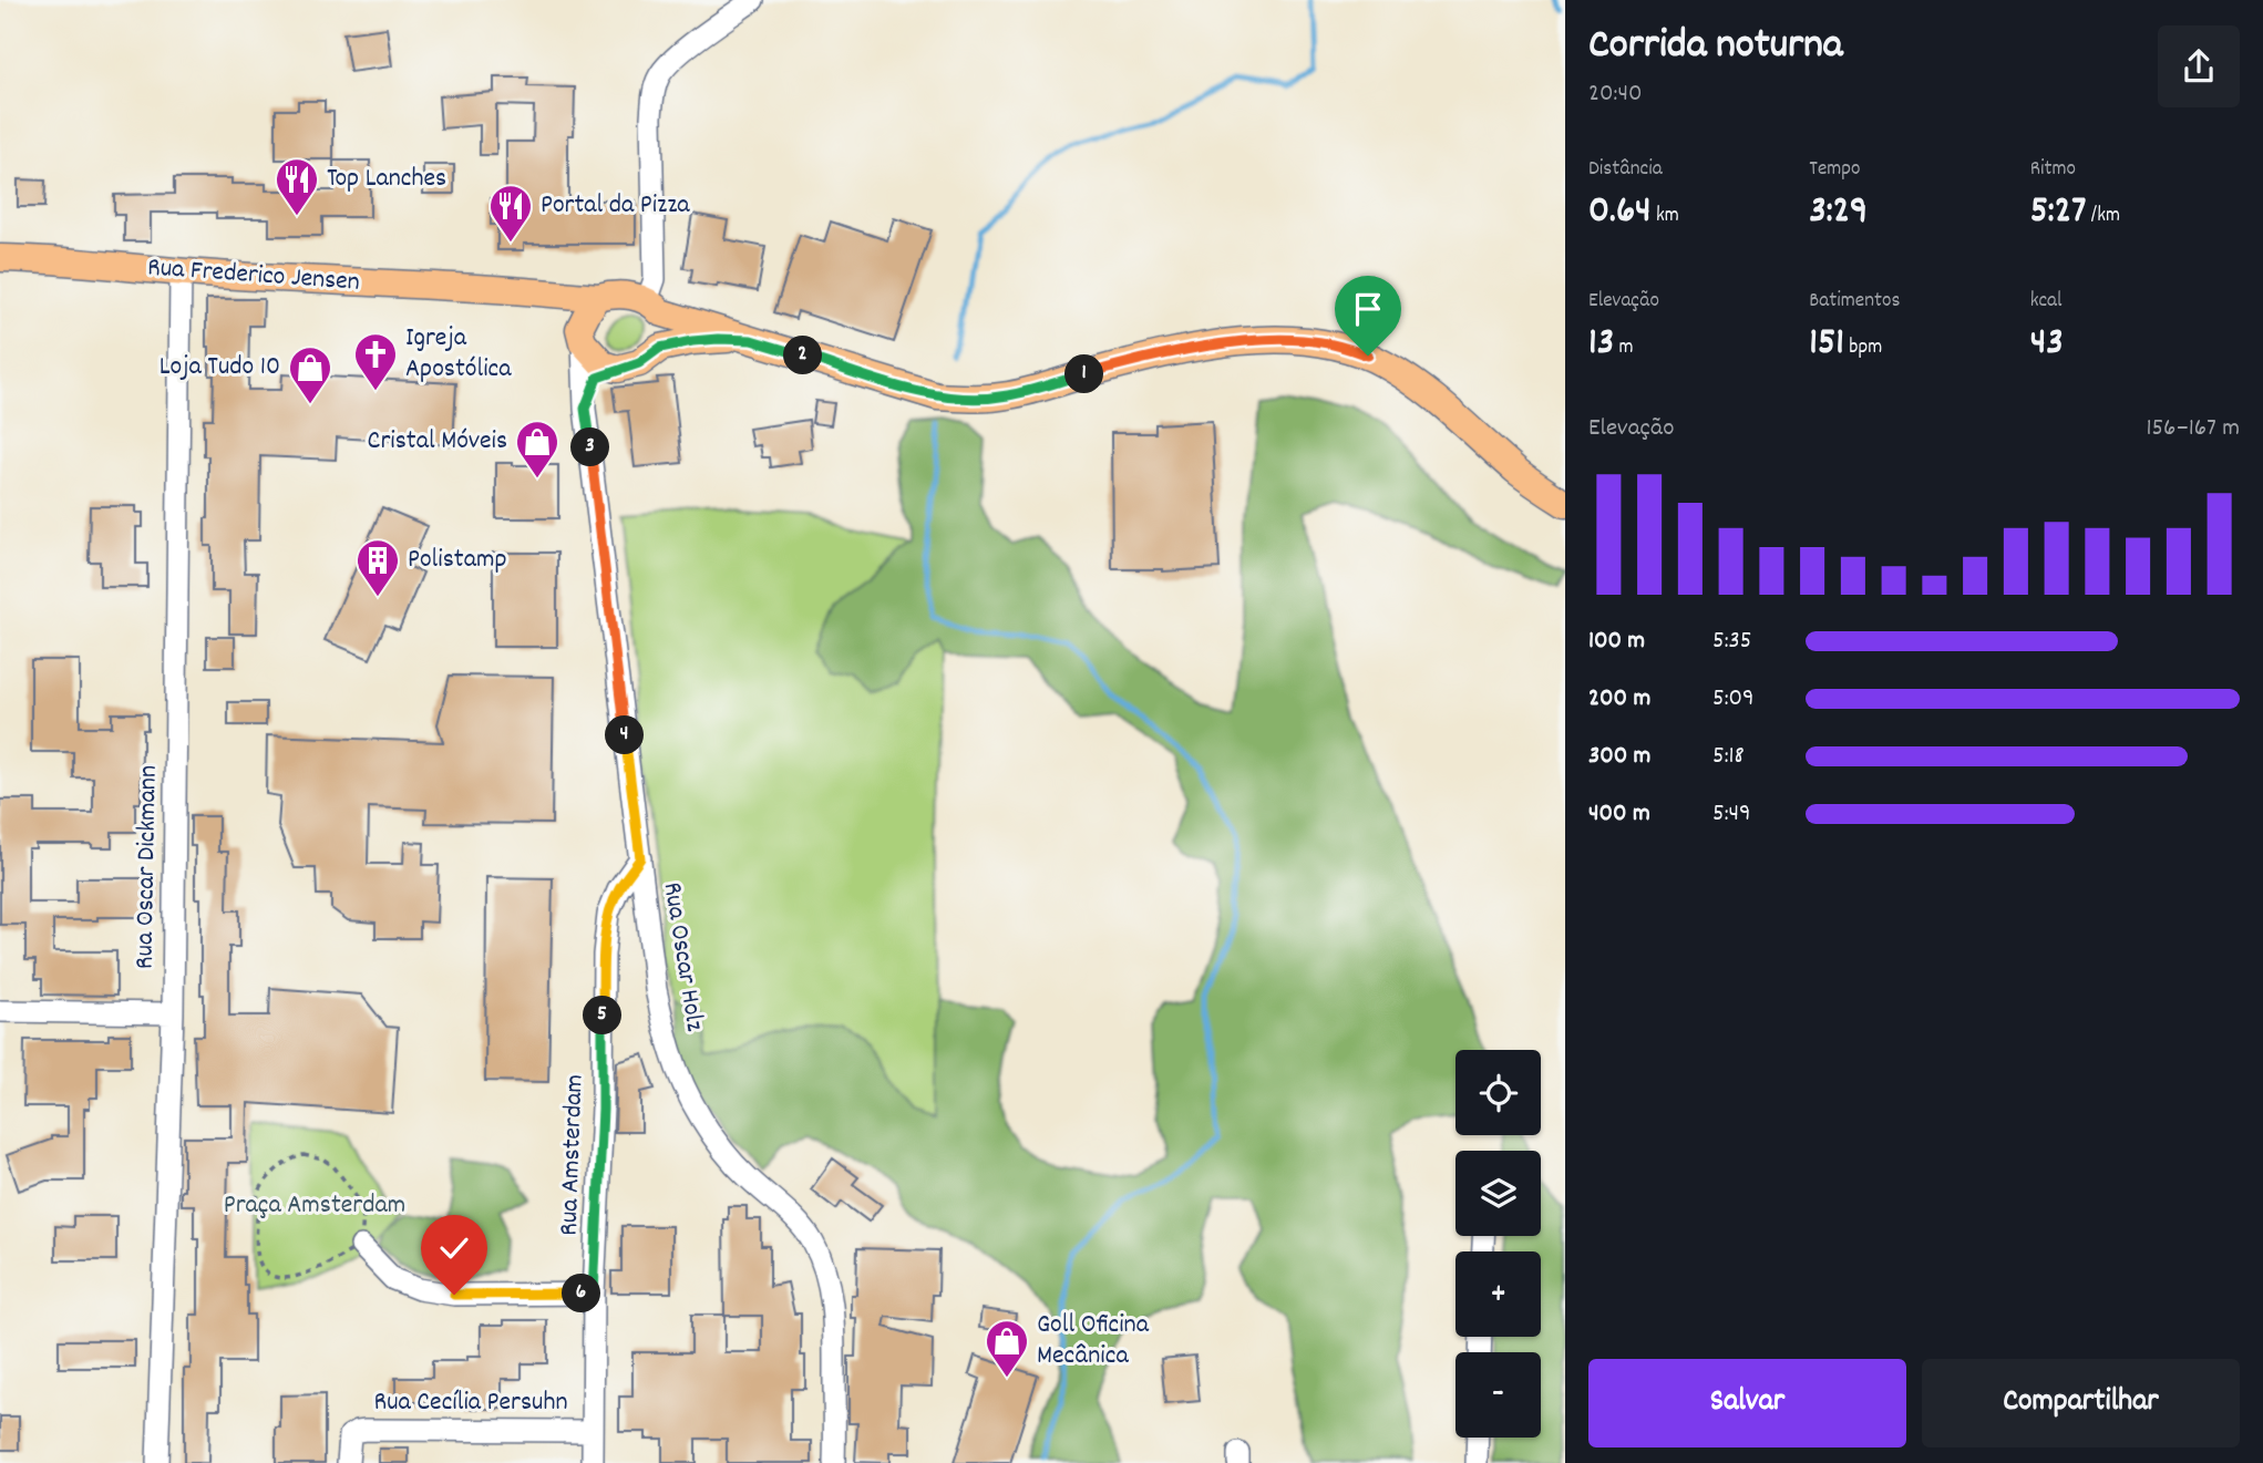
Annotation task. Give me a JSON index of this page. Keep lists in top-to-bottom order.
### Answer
{
  "streets": {
    "main road": ["Rua Frederico Jensen"],
    "street": [
      "Rua Oscar Dickmann",
      "Rua Oscar Holz",
      "Rua Amsterdam",
      "Rua Cecília Persuhn"
    ]
  },
  "crossings": [
    ["Rua Frederico Jensen", "Rua Oscar Dickmann"],
    ["Rua Frederico Jensen", "Rua Oscar Holz"],
    ["Rua Oscar Holz", "Rua Amsterdam"],
    ["Rua Amsterdam", "Rua Cecília Persuhn"]
  ],
  "parks": ["Praça Amsterdam"],
  "places": {
    "restaurant": ["Top Lanches", "Portal da Pizza"],
    "church": ["Igreja Apostólica"],
    "shop": ["Loja Tudo 10", "Cristal Móveis", "Goll Oficina Mecânica"],
    "building": ["Polistamp"]
  },
  "page": {
    "heading": ["Corrida noturna", "20:40"],
    "stats": [
      ["Distância", "0.64 km"],
      ["Tempo", "3:29"],
      ["Ritmo", "5:27 /km"],
      ["Elevação", "13 m"],
      ["Batimentos", "151 bpm"],
      ["kcal", "43"]
    ],
    "pins": [
      "2",
      "1",
      "3",
      "4",
      "5",
      "6"
    ],
    "chart": ["Elevação", "156–167 m"],
    "list": [
      {
        "name": "100 m",
        "note": "5:35"
      },
      {
        "name": "200 m",
        "note": "5:09"
      },
      {
        "name": "300 m",
        "note": "5:18"
      },
      {
        "name": "400 m",
        "note": "5:49"
      }
    ],
    "map_buttons": ["+", "−"],
    "buttons": ["Salvar", "Compartilhar"]
  }
}
